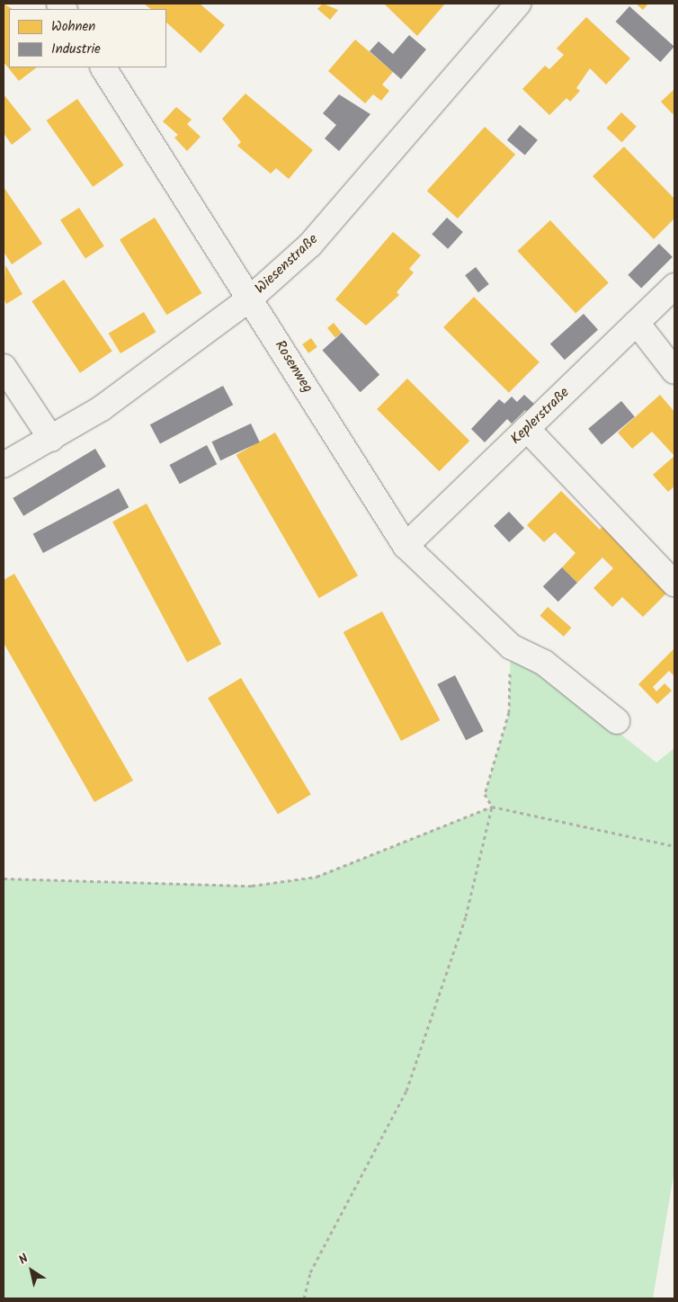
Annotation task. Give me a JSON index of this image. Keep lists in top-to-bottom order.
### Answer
{
  "streets": {
    "street": ["Wiesenstraße", "Rosenweg", "Keplerstraße"]
  },
  "crossings": [
    ["Wiesenstraße", "Rosenweg"],
    ["Rosenweg", "Keplerstraße"]
  ],
  "legend": ["Wohnen", "Industrie"],
  "north": "top left"
}
